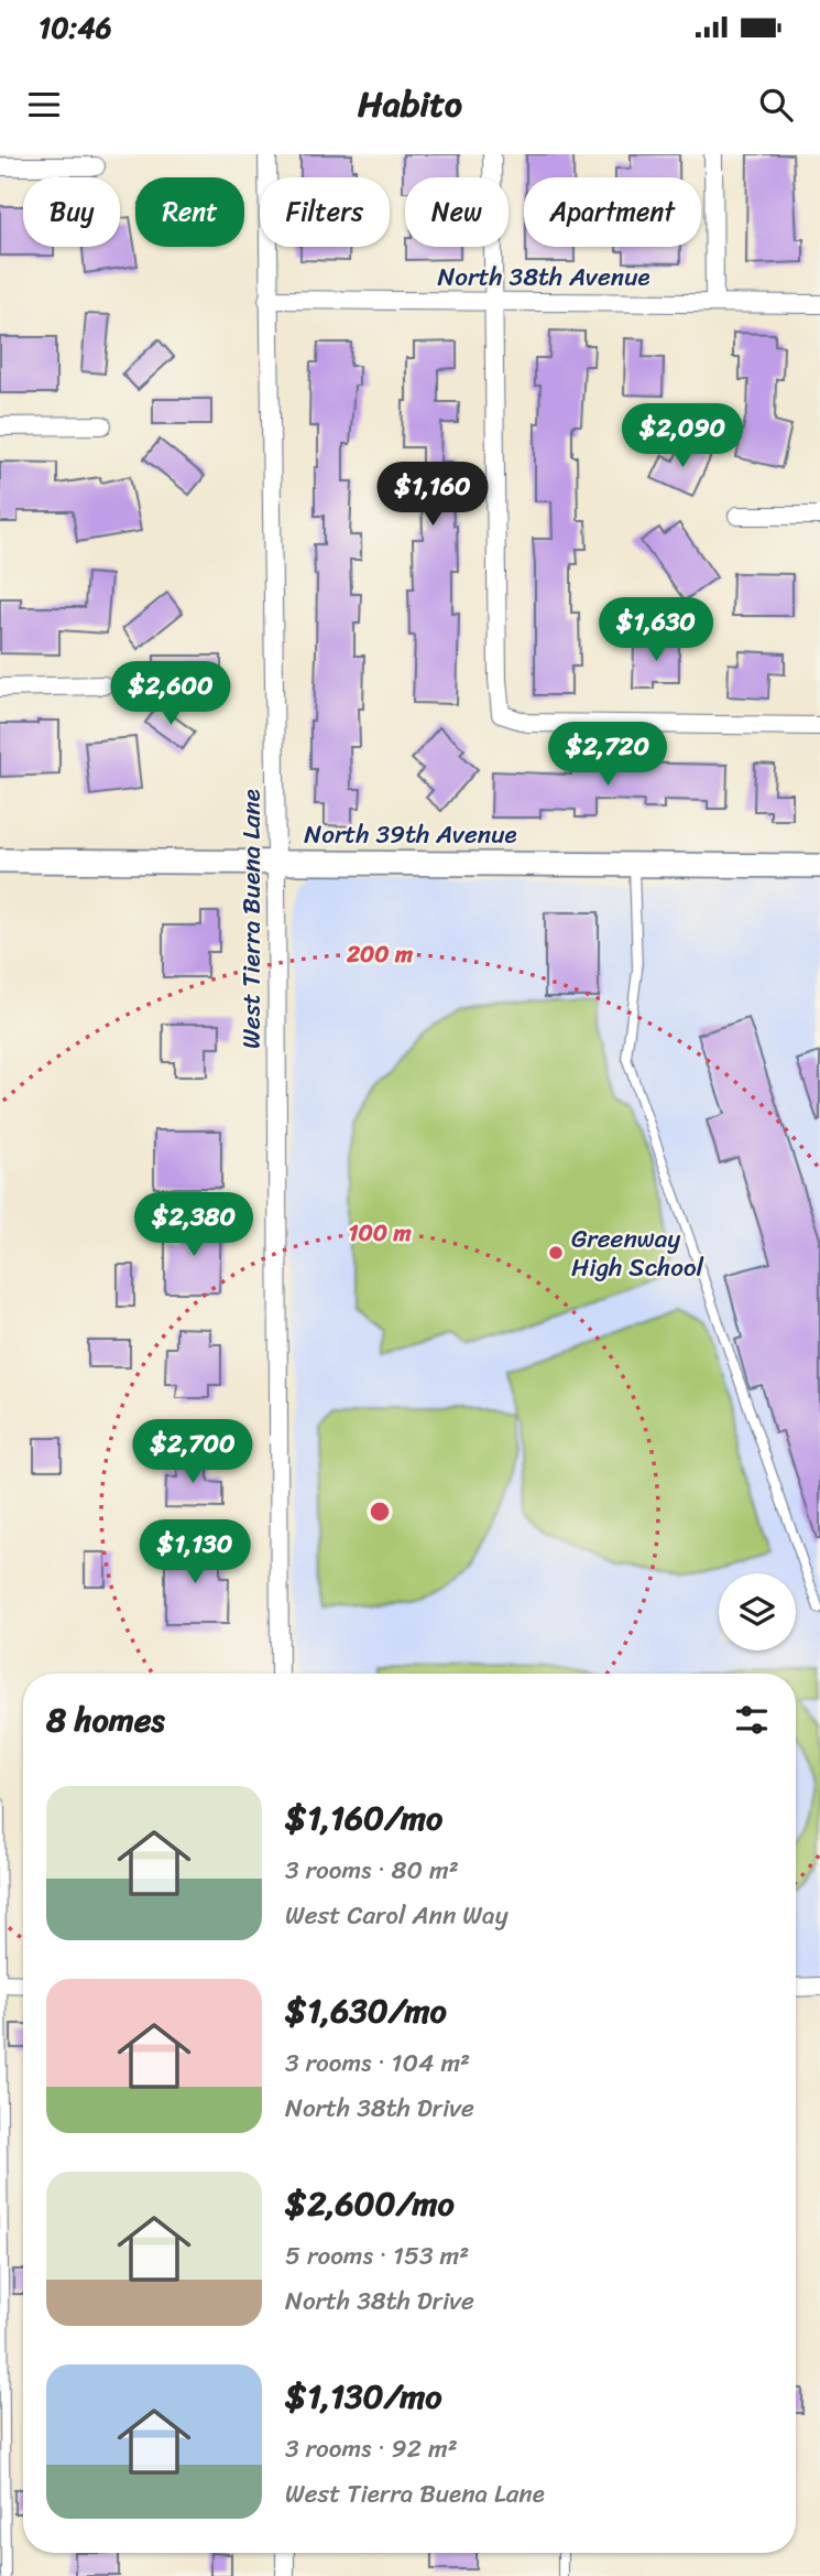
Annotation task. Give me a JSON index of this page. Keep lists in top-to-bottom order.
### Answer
{
  "streets": {
    "street": ["North 38th Avenue", "North 39th Avenue", "West Tierra Buena Lane"]
  },
  "crossings": [
    ["North 38th Avenue", "West Tierra Buena Lane"],
    ["North 39th Avenue", "West Tierra Buena Lane"]
  ],
  "places": ["Greenway High School"],
  "page": {
    "status": "10:46",
    "header": "Habito",
    "chip": [
      "Buy",
      "Rent",
      "Filters",
      "New",
      "Apartment"
    ],
    "price": [
      "$2,090",
      "$1,160",
      "$1,630",
      "$2,600",
      "$2,720",
      "$2,380",
      "$2,700",
      "$1,130"
    ],
    "heading": "8 homes",
    "list": [
      {
        "name": "$1,160/mo",
        "note": "3 rooms · 80 m² · West Carol Ann Way"
      },
      {
        "name": "$1,630/mo",
        "note": "3 rooms · 104 m² · North 38th Drive"
      },
      {
        "name": "$2,600/mo",
        "note": "5 rooms · 153 m² · North 38th Drive"
      },
      {
        "name": "$1,130/mo",
        "note": "3 rooms · 92 m² · West Tierra Buena Lane"
      }
    ]
  },
  "rings": ["200 m", "100 m"]
}
